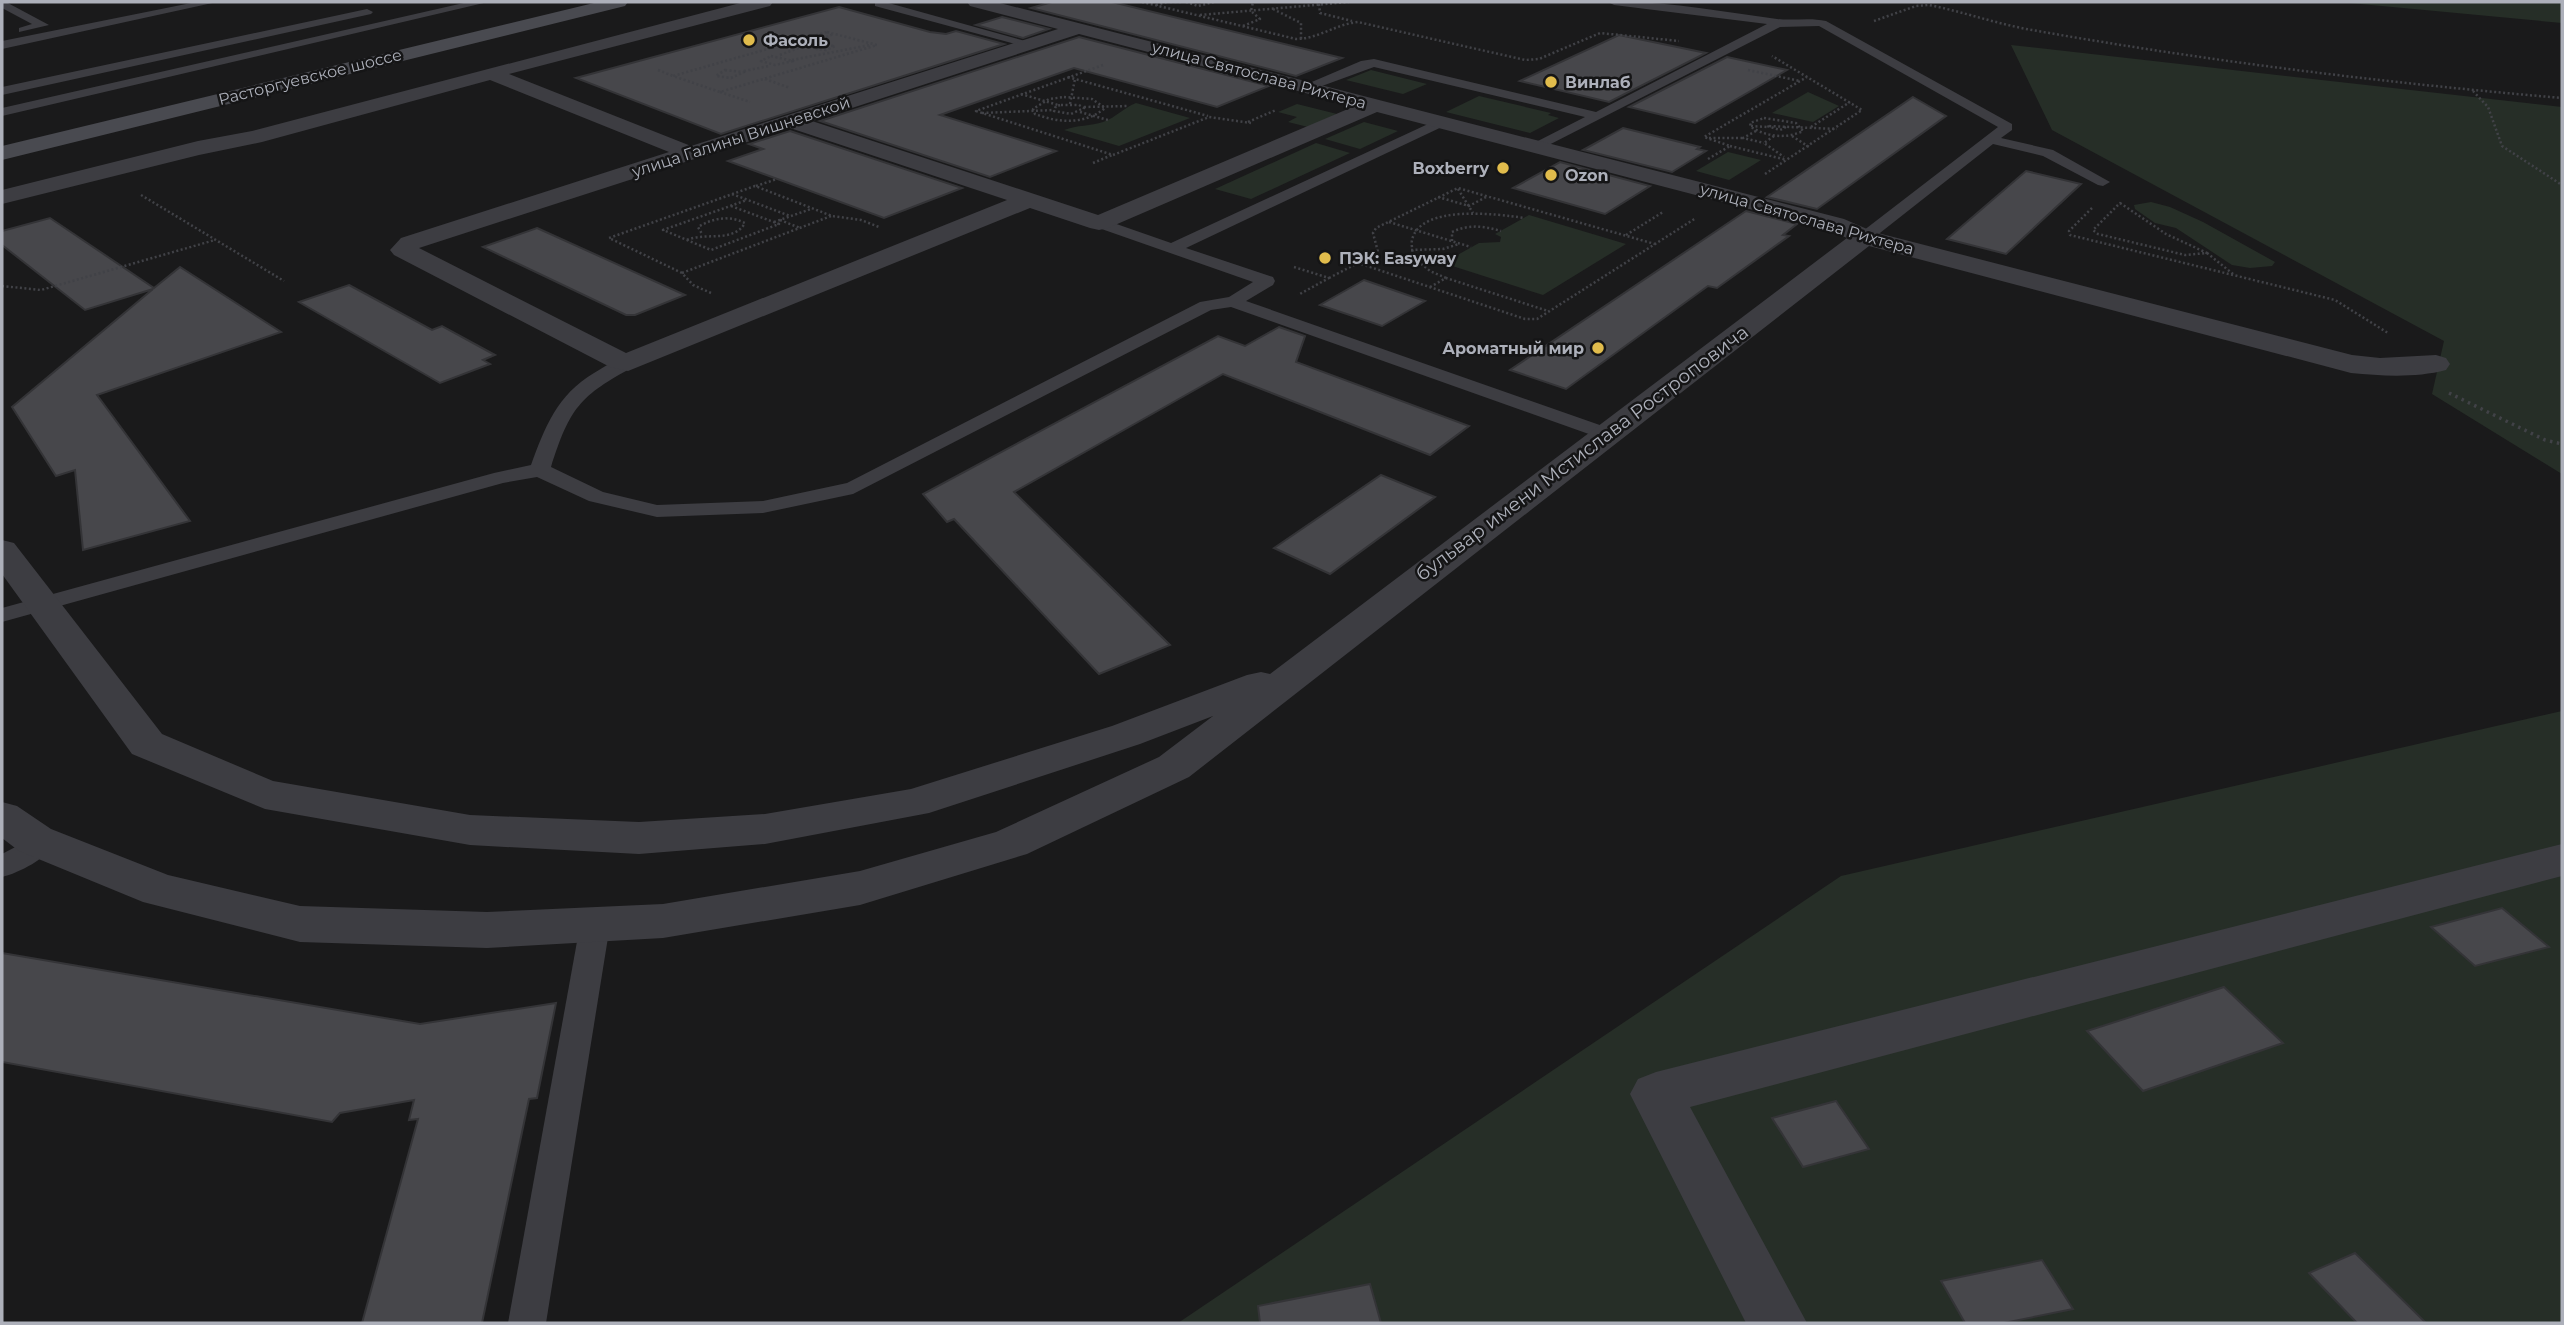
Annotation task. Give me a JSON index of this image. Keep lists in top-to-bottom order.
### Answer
{
  "streets": {
    "main road": ["Расторгуевское шоссе"],
    "street": ["улица Святослава Рихтера", "улица Галины Вишневской", "бульвар имени Мстислава Ростроповича"]
  },
  "crossings": [
    ["улица Святослава Рихтера", "улица Галины Вишневской"],
    ["улица Святослава Рихтера", "бульвар имени Мстислава Ростроповича"]
  ],
  "places": [
    "Фасоль",
    "Винлаб",
    "Boxberry",
    "Ozon",
    "ПЭК: Easyway",
    "Ароматный мир"
  ]
}
